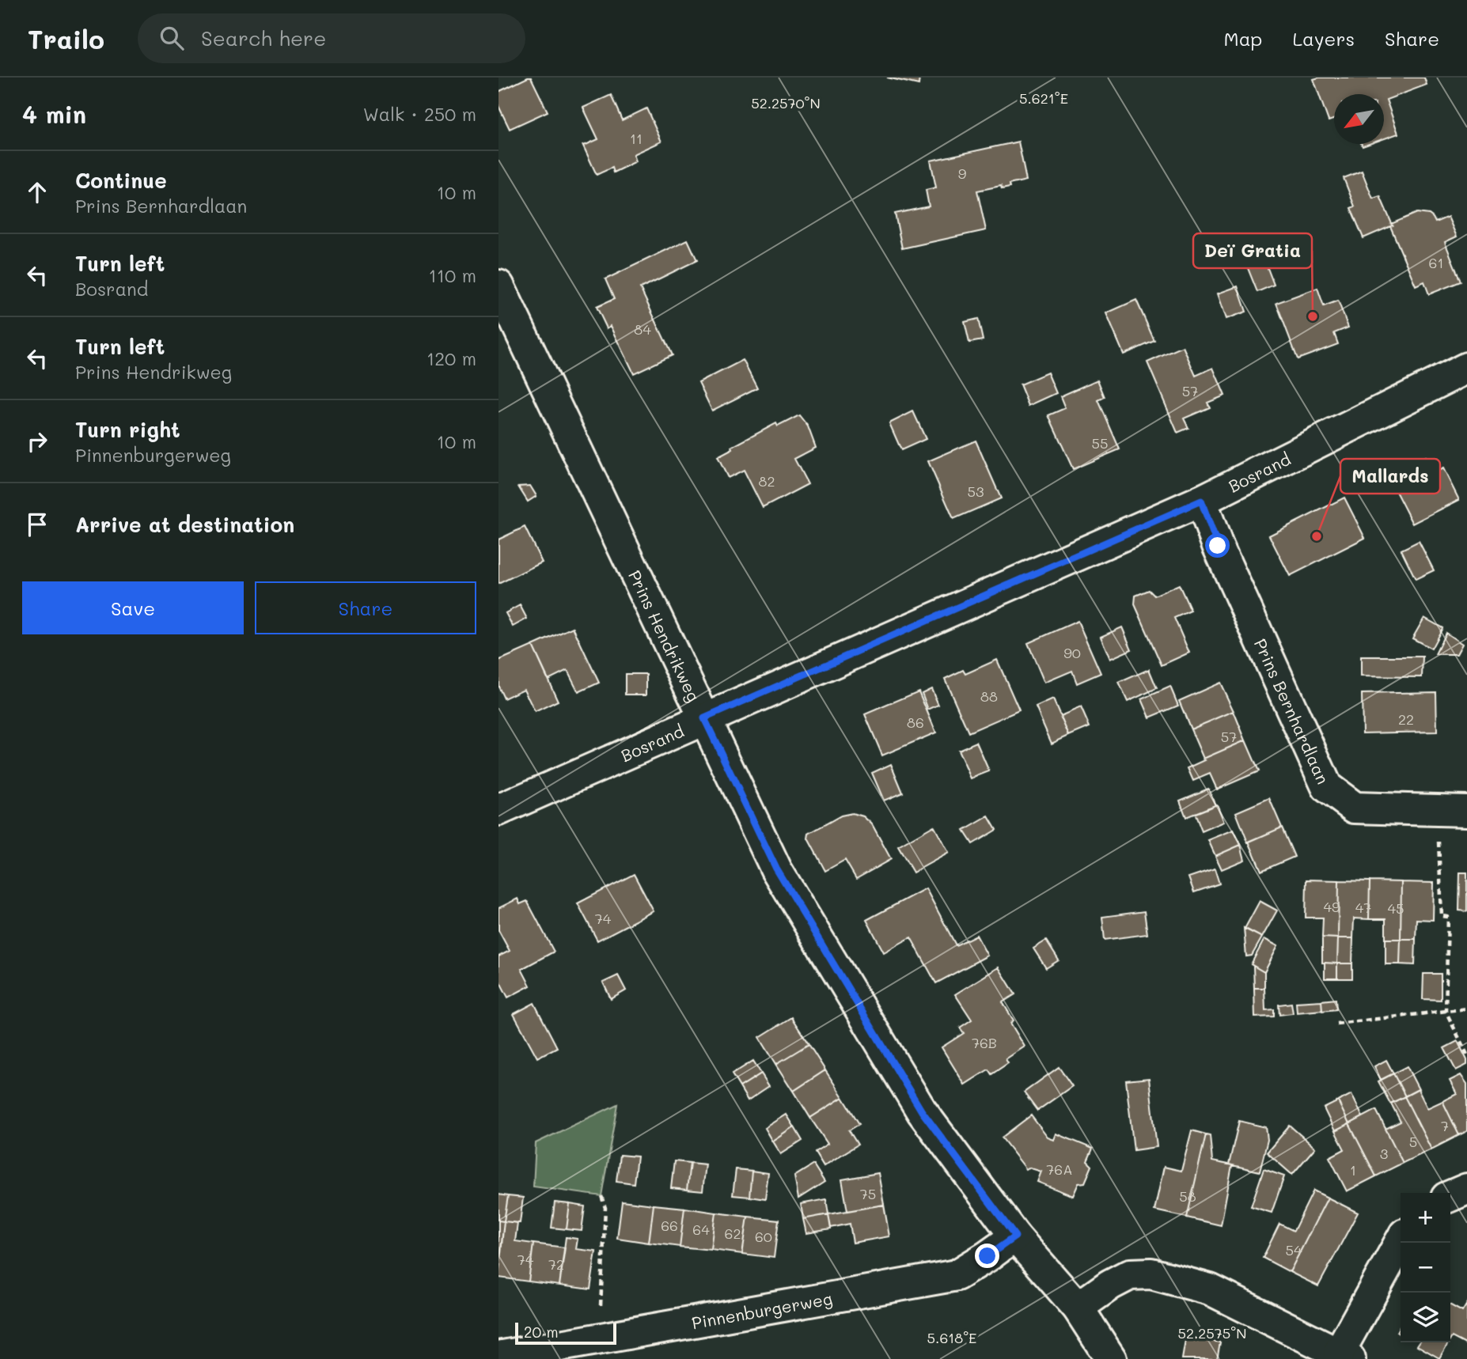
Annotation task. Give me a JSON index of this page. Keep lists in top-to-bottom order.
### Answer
{
  "streets": {
    "street": [
      "Bosrand",
      "Prins Hendrikweg",
      "Prins Bernhardlaan",
      "Pinnenburgerweg"
    ]
  },
  "crossings": [
    ["Bosrand", "Prins Hendrikweg"],
    ["Bosrand", "Prins Bernhardlaan"],
    ["Prins Hendrikweg", "Pinnenburgerweg"]
  ],
  "places": ["Deï Gratia", "Mallards"],
  "house_numbers": [
    "11",
    "9",
    "61",
    "84",
    "57",
    "55",
    "82",
    "53",
    "90",
    "88",
    "22",
    "86",
    "57",
    "49",
    "47",
    "45",
    "74",
    "76B",
    "7",
    "5",
    "3",
    "76A",
    "1",
    "75",
    "58",
    "66",
    "64",
    "62",
    "60",
    "54",
    "74",
    "72"
  ],
  "scale_bar": "20 m",
  "north": "bottom left",
  "page": {
    "header": "Trailo",
    "search": "Search here",
    "nav": ["Map", "Layers", "Share"],
    "heading": ["4 min", "Walk · 250 m"],
    "list": [
      ["Continue", "Prins Bernhardlaan", "10 m"],
      ["Turn left", "Bosrand", "110 m"],
      ["Turn left", "Prins Hendrikweg", "120 m"],
      ["Turn right", "Pinnenburgerweg", "10 m"],
      "Arrive at destination"
    ],
    "buttons": ["Save", "Share"],
    "map_buttons": ["+", "−"],
    "scale": "20 m"
  },
  "coordinates": [
    "5.621°E",
    "52.2570°N",
    "52.2575°N",
    "5.618°E"
  ]
}
